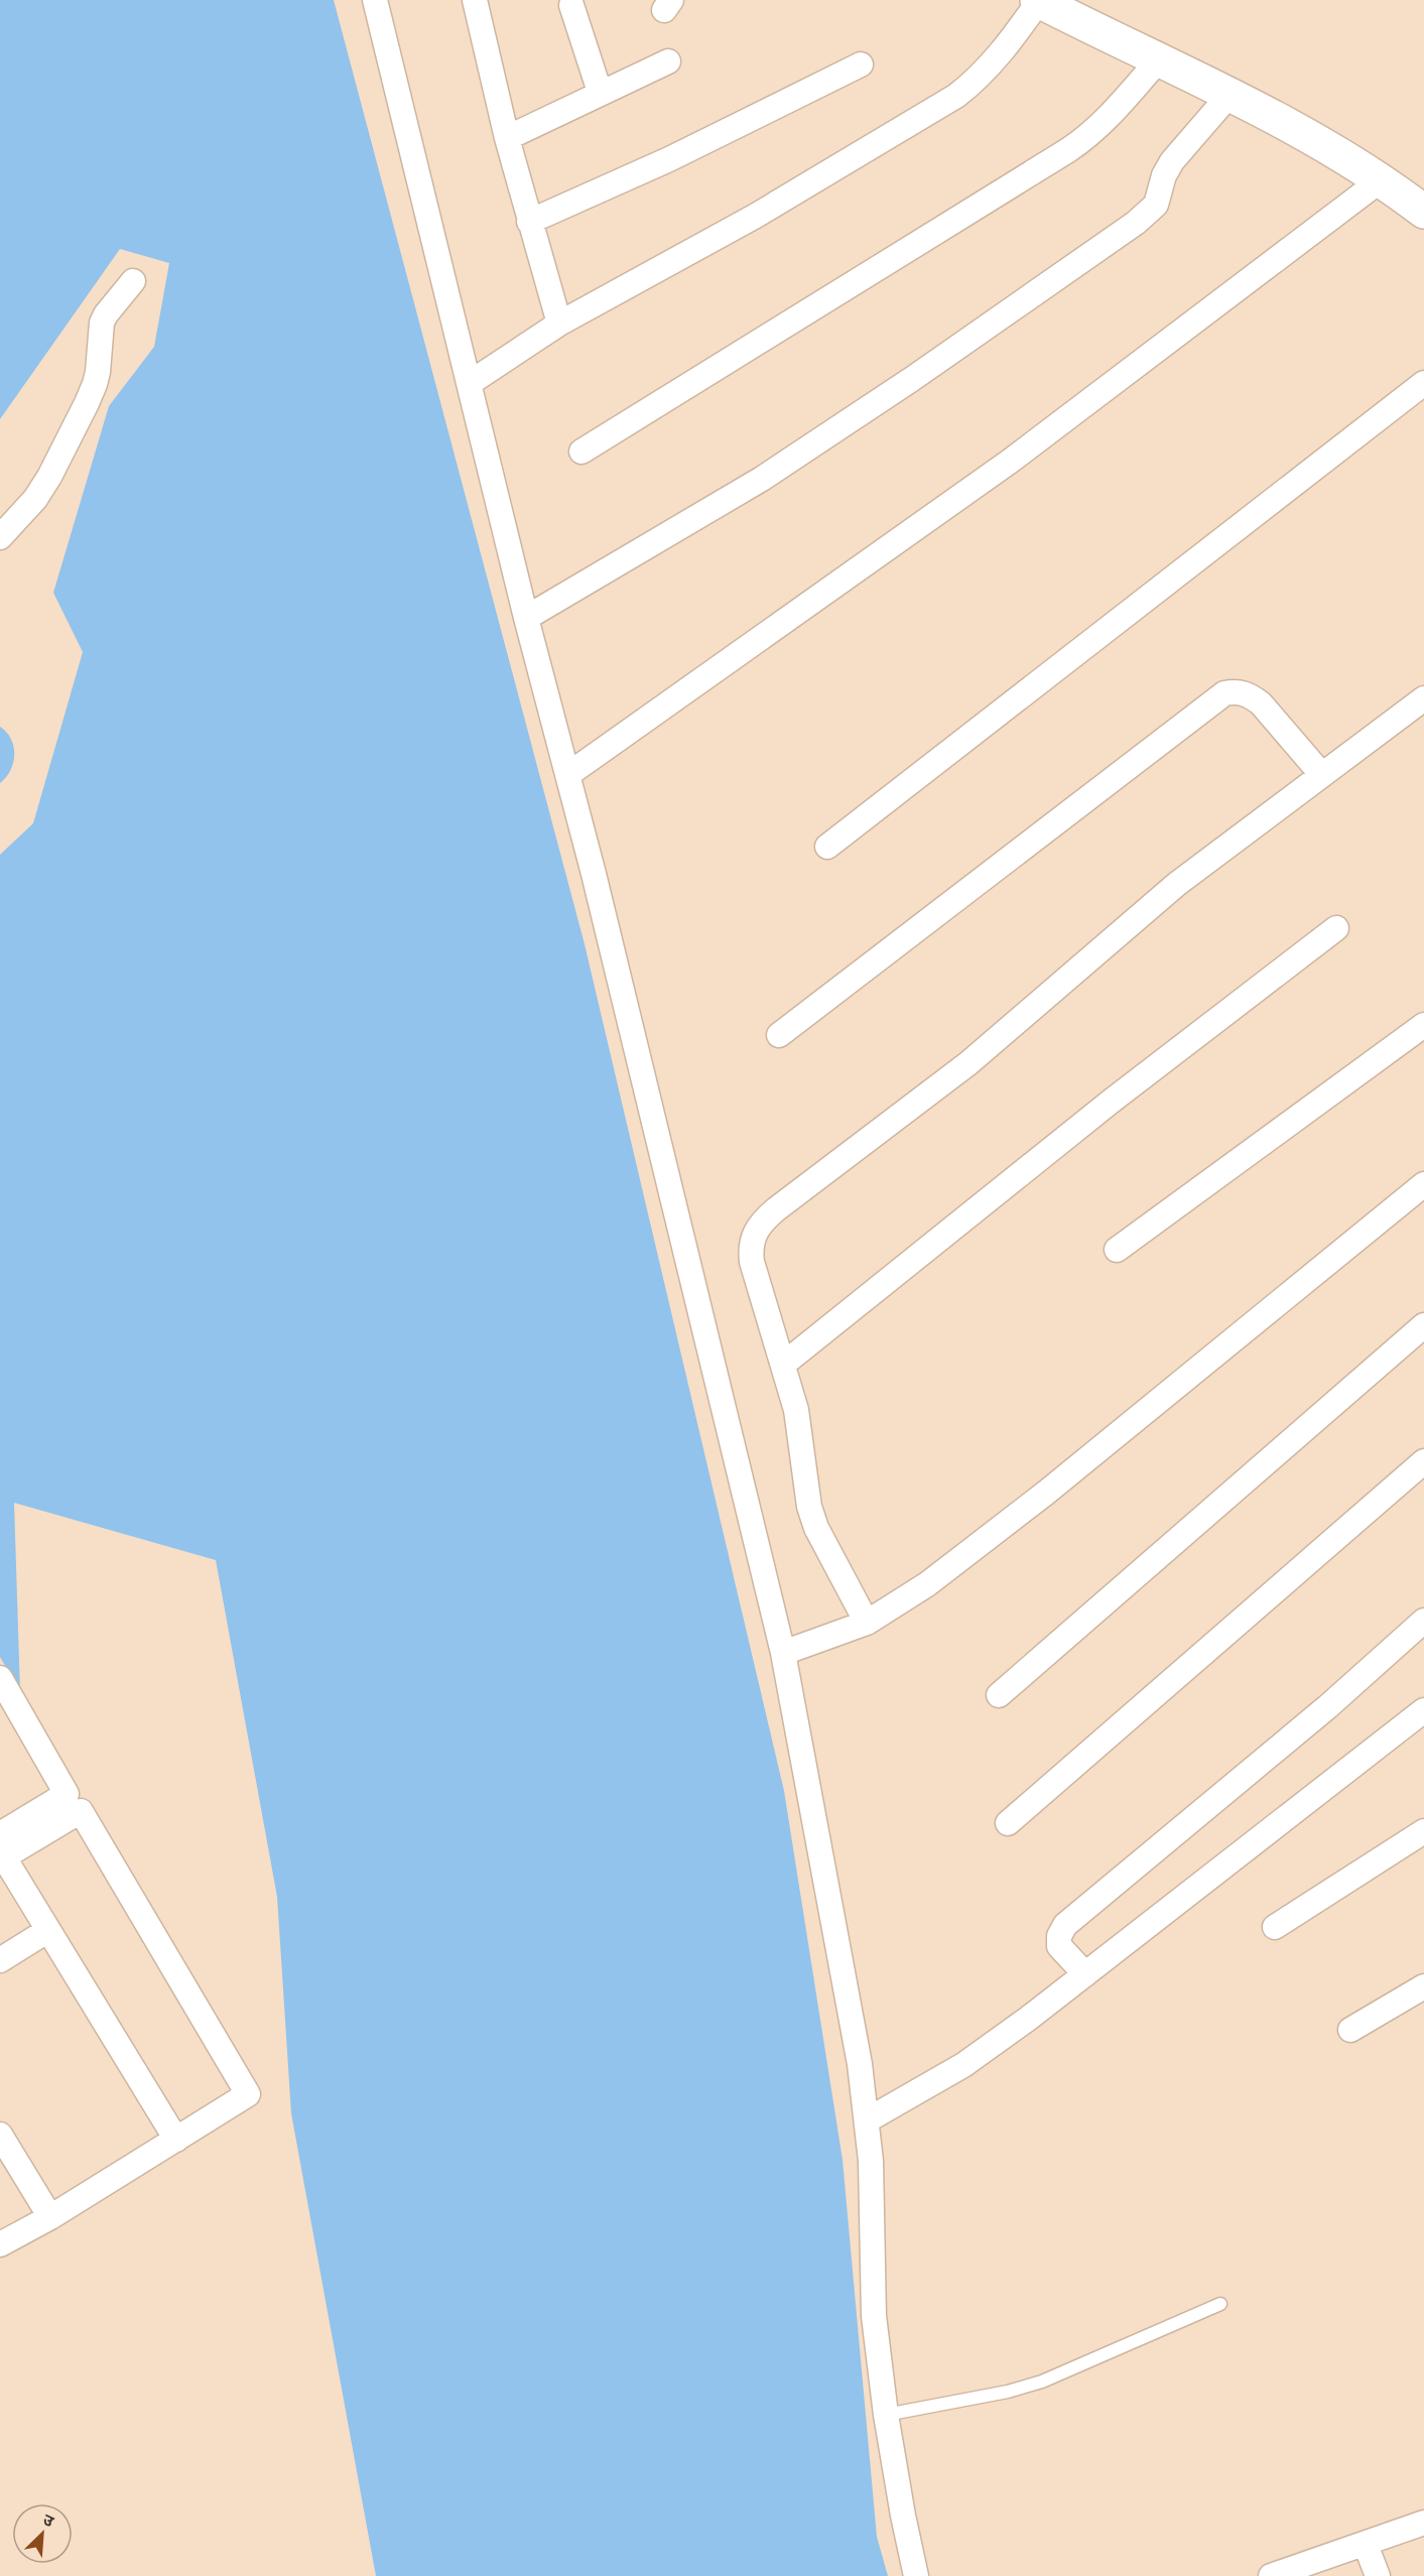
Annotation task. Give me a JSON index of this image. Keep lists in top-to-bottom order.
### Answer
{
  "north": "top right"
}
